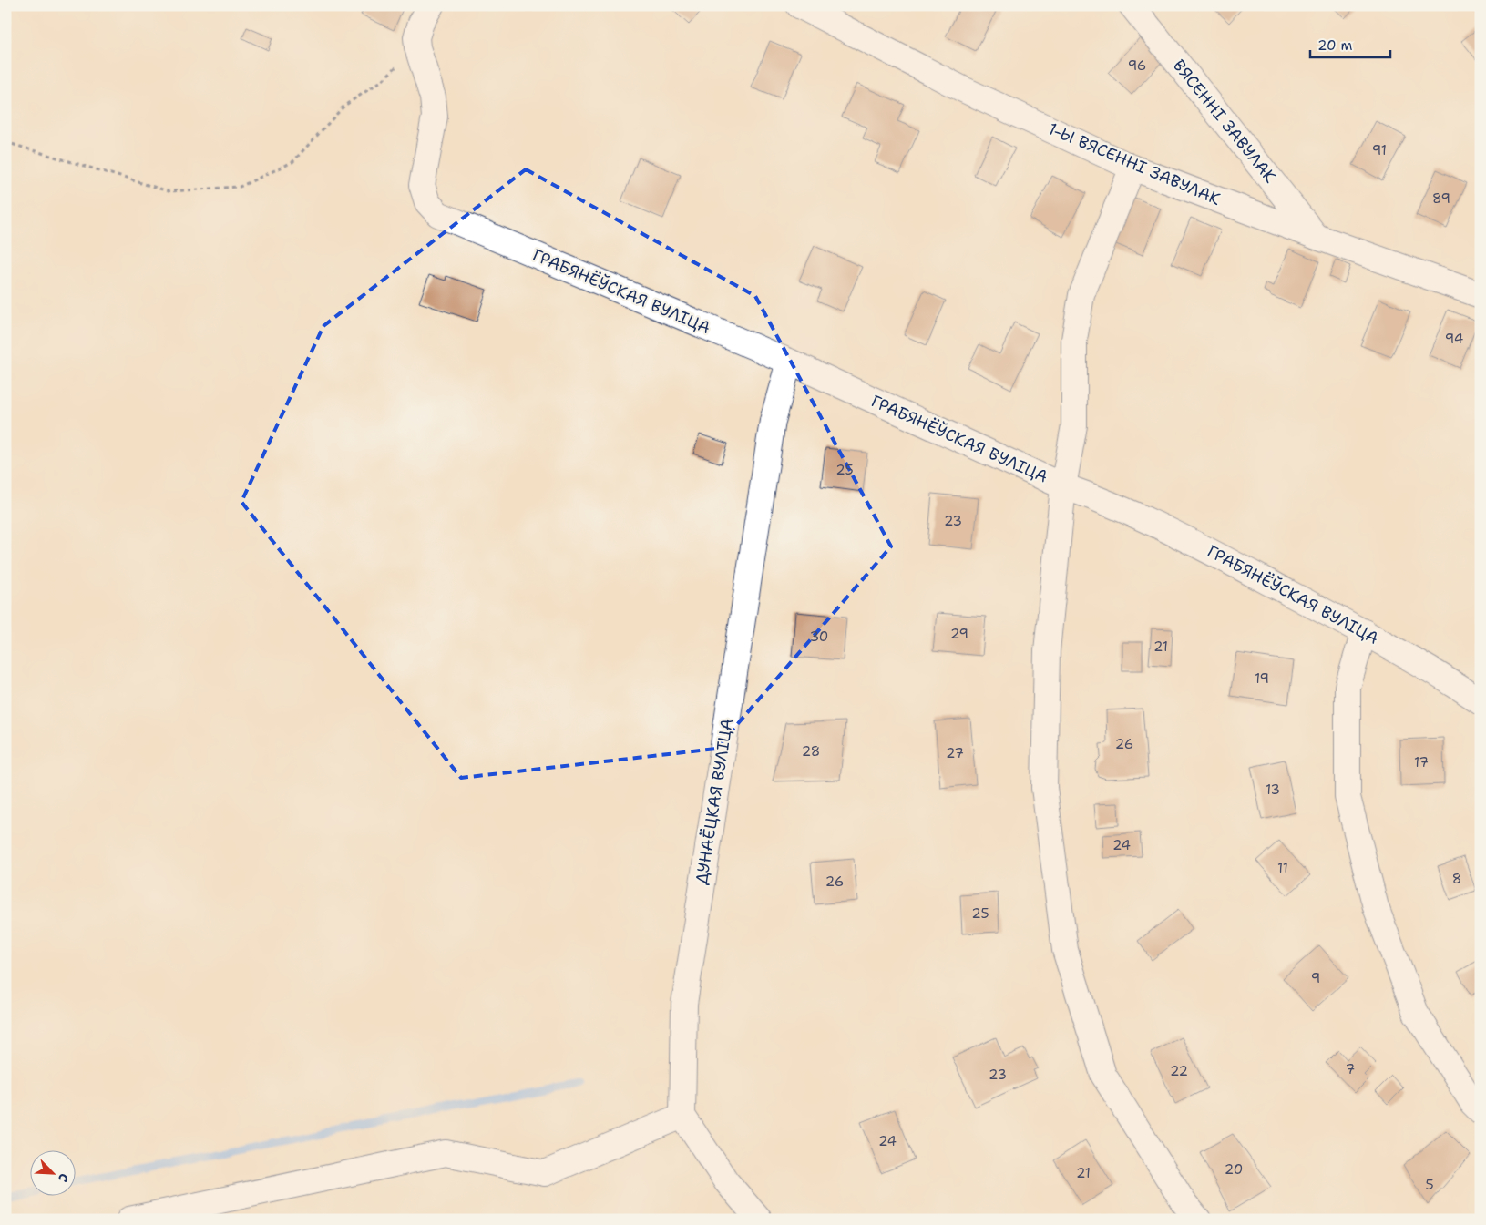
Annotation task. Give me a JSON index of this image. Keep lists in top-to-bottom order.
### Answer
{
  "streets": {
    "street": [
      "ВЯСЕННІ ЗАВУЛАК",
      "1-Ы ВЯСЕННІ ЗАВУЛАК",
      "ГРАБЯНЁЎСКАЯ ВУЛІЦА",
      "ДУНАЁЦКАЯ ВУЛІЦА"
    ]
  },
  "crossings": [
    ["ВЯСЕННІ ЗАВУЛАК", "1-Ы ВЯСЕННІ ЗАВУЛАК"],
    ["ГРАБЯНЁЎСКАЯ ВУЛІЦА", "ДУНАЁЦКАЯ ВУЛІЦА"]
  ],
  "house_numbers": [
    "96",
    "91",
    "89",
    "94",
    "25",
    "23",
    "29",
    "30",
    "21",
    "19",
    "26",
    "28",
    "27",
    "17",
    "13",
    "24",
    "11",
    "8",
    "26",
    "25",
    "9",
    "7",
    "22",
    "23",
    "24",
    "20",
    "21",
    "5"
  ],
  "scale_bar": "20 m",
  "north": "bottom right"
}
